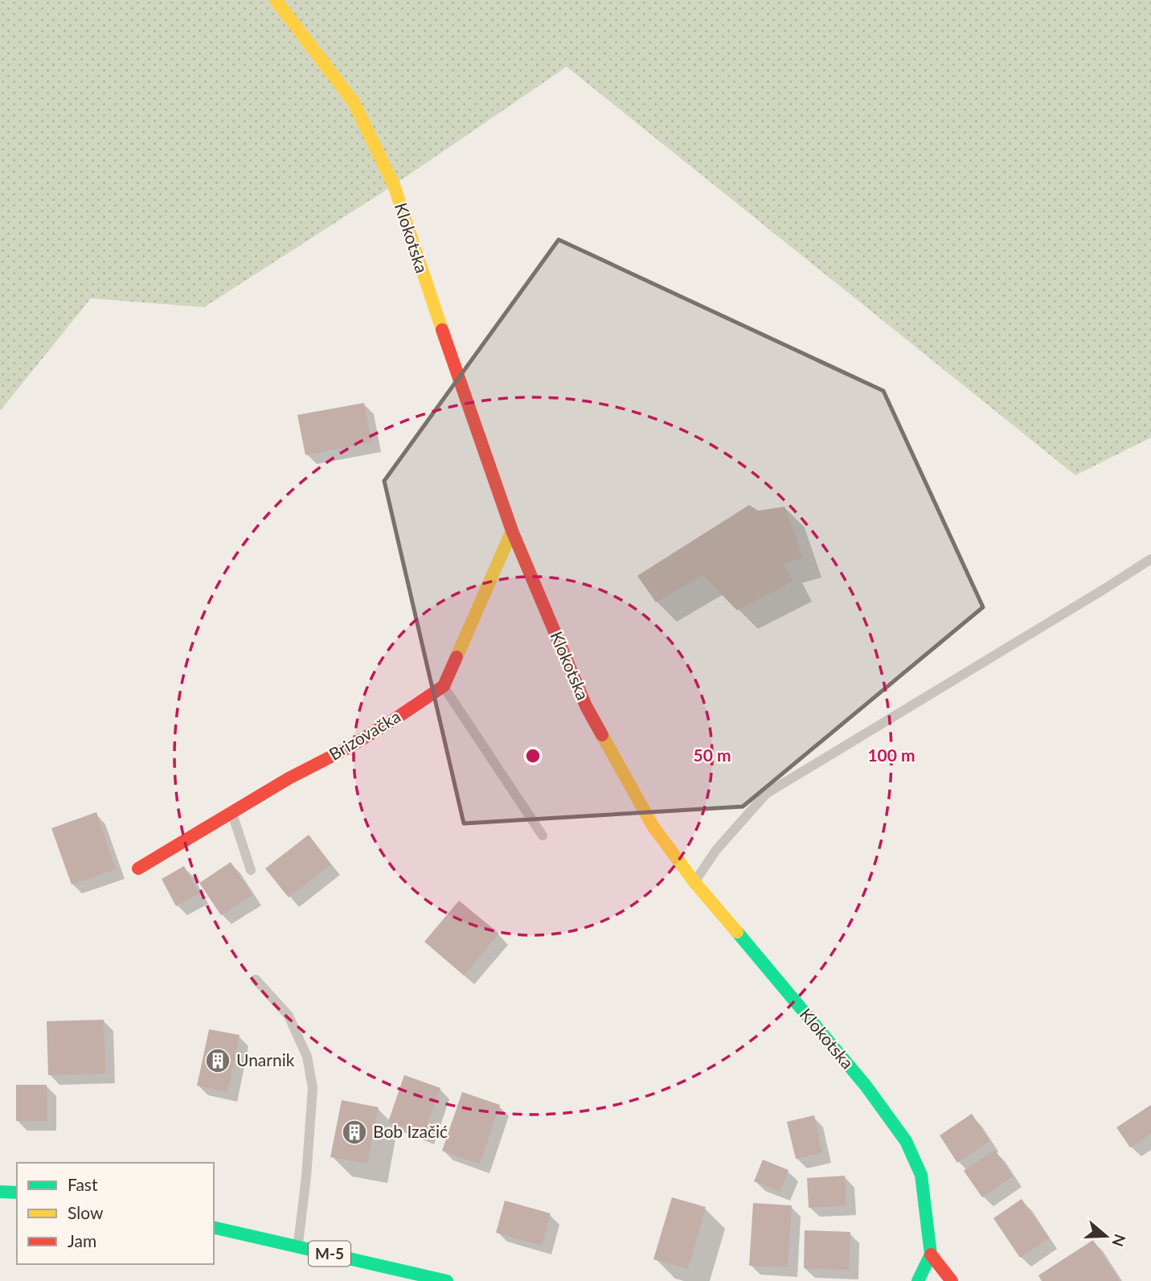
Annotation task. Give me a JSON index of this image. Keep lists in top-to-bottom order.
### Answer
{
  "streets": {
    "street": ["Klokotska", "Brizovačka", "M-5"]
  },
  "places": {
    "building": ["Unarnik", "Bob Izačić"]
  },
  "legend": ["Fast", "Slow", "Jam"],
  "north": "right",
  "rings": ["50 m", "100 m"]
}
